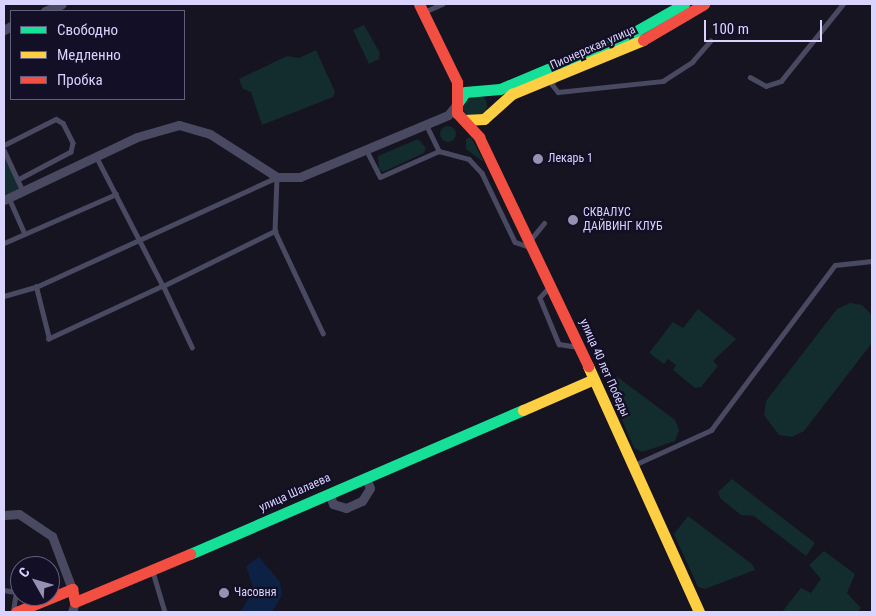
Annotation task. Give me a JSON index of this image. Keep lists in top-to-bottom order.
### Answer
{
  "streets": {
    "main road": ["Пионерская улица", "улица 40 лет Победы", "улица Шалаева"]
  },
  "crossings": [
    ["Пионерская улица", "улица 40 лет Победы"],
    ["улица 40 лет Победы", "улица Шалаева"]
  ],
  "places": ["Лекарь 1", "СКВАЛУС ДАЙВИНГ КЛУБ", "Часовня"],
  "legend": ["Свободно", "Медленно", "Пробка"],
  "scale_bar": "100 m",
  "north": "top left"
}
